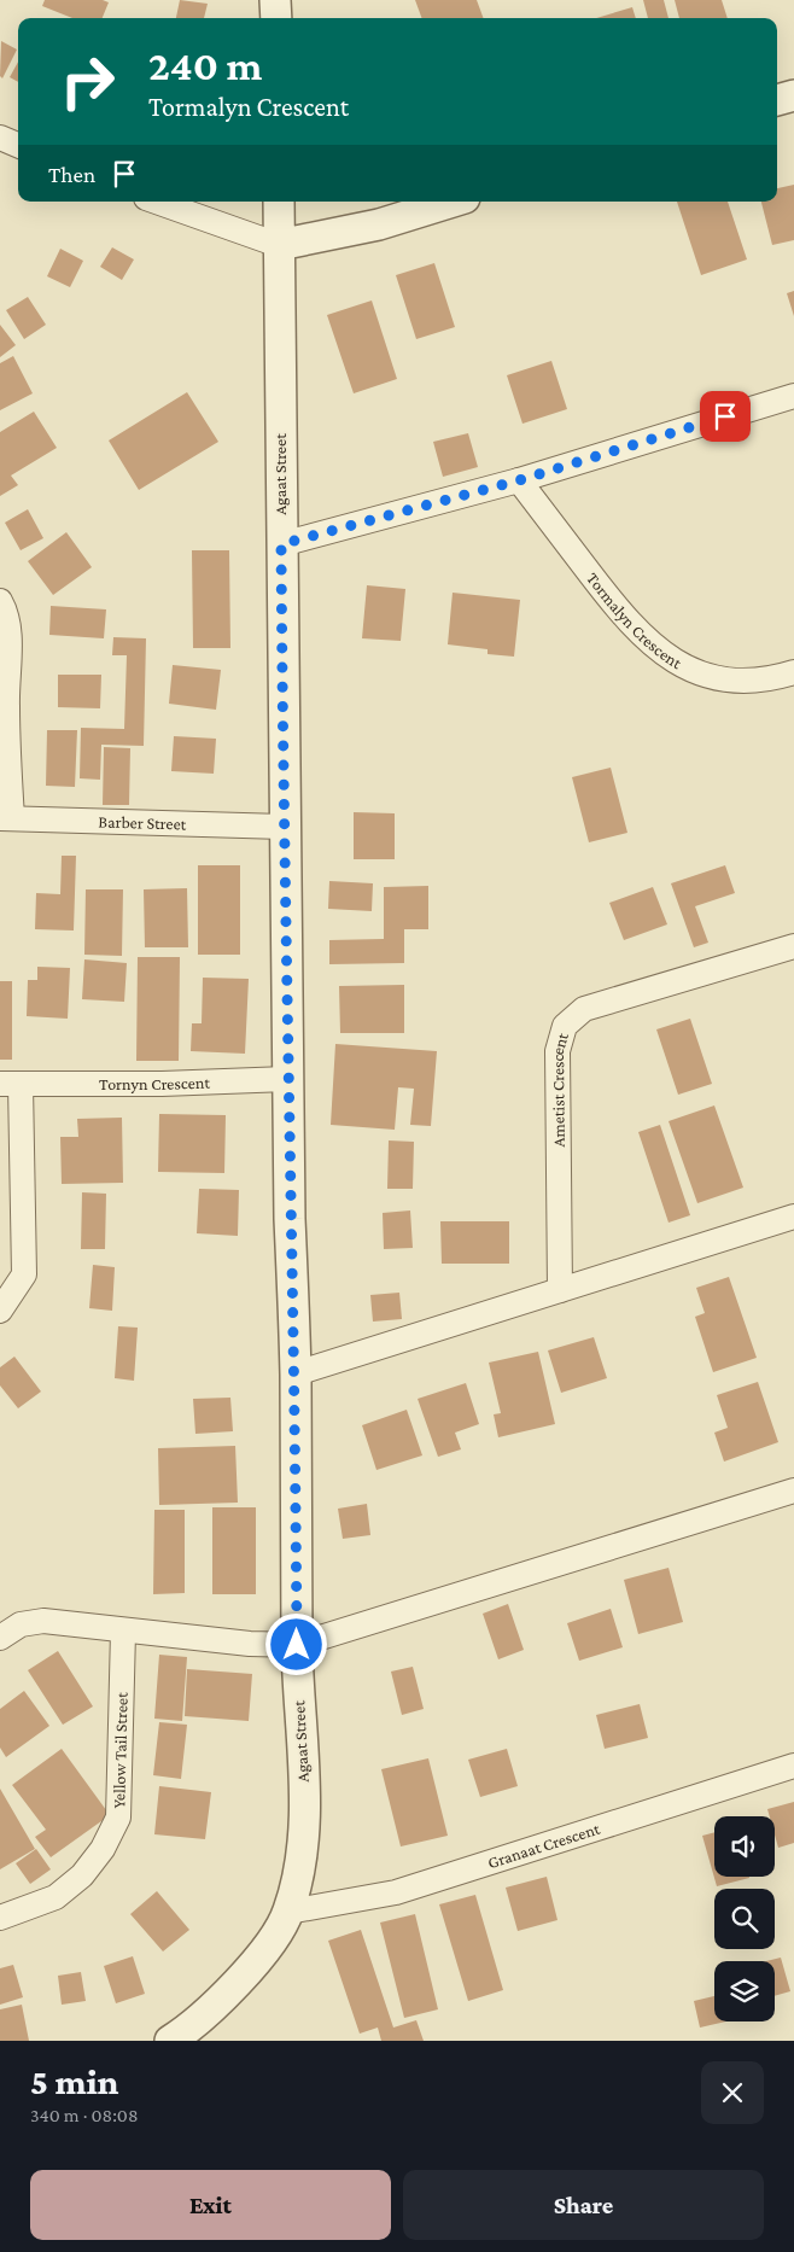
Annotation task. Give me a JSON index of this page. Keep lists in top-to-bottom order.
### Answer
{
  "streets": {
    "street": [
      "Agaat Street",
      "Tormalyn Crescent",
      "Barber Street",
      "Tornyn Crescent",
      "Ametist Crescent",
      "Yellow Tail Street",
      "Granaat Crescent"
    ]
  },
  "crossings": [
    ["Agaat Street", "Barber Street"],
    ["Agaat Street", "Tornyn Crescent"],
    ["Agaat Street", "Granaat Crescent"]
  ],
  "page": {
    "turn": ["240 m", "Tormalyn Crescent"],
    "then": "Then",
    "heading": ["5 min", "340 m · 08:08"],
    "buttons": ["Exit", "Share"]
  }
}
